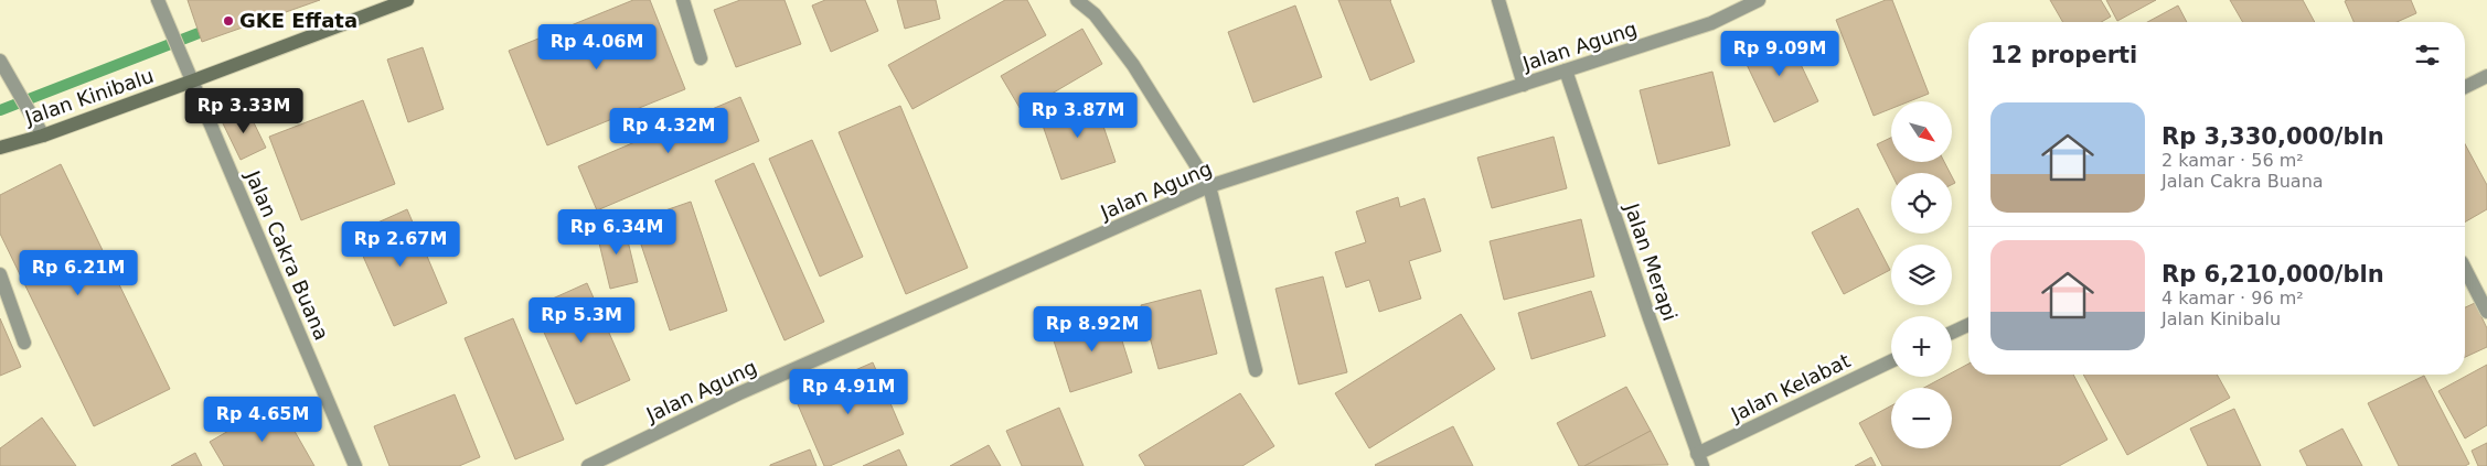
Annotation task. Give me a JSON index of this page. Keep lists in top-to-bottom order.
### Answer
{
  "streets": {
    "street": [
      "Jalan Agung",
      "Jalan Kinibalu",
      "Jalan Cakra Buana",
      "Jalan Merapi",
      "Jalan Kelabat"
    ]
  },
  "crossings": [
    ["Jalan Agung", "Jalan Merapi"],
    ["Jalan Kinibalu", "Jalan Cakra Buana"],
    ["Jalan Merapi", "Jalan Kelabat"]
  ],
  "places": ["GKE Effata"],
  "north": "bottom right",
  "page": {
    "heading": "12 properti",
    "price": [
      "Rp 4.06M",
      "Rp 9.09M",
      "Rp 3.33M",
      "Rp 3.87M",
      "Rp 4.32M",
      "Rp 6.34M",
      "Rp 2.67M",
      "Rp 6.21M",
      "Rp 5.3M",
      "Rp 8.92M",
      "Rp 4.91M",
      "Rp 4.65M"
    ],
    "list": [
      {
        "name": "Rp 3,330,000/bln",
        "note": "2 kamar · 56 m² · Jalan Cakra Buana"
      },
      {
        "name": "Rp 6,210,000/bln",
        "note": "4 kamar · 96 m² · Jalan Kinibalu"
      }
    ],
    "map_buttons": ["+", "−"]
  }
}
